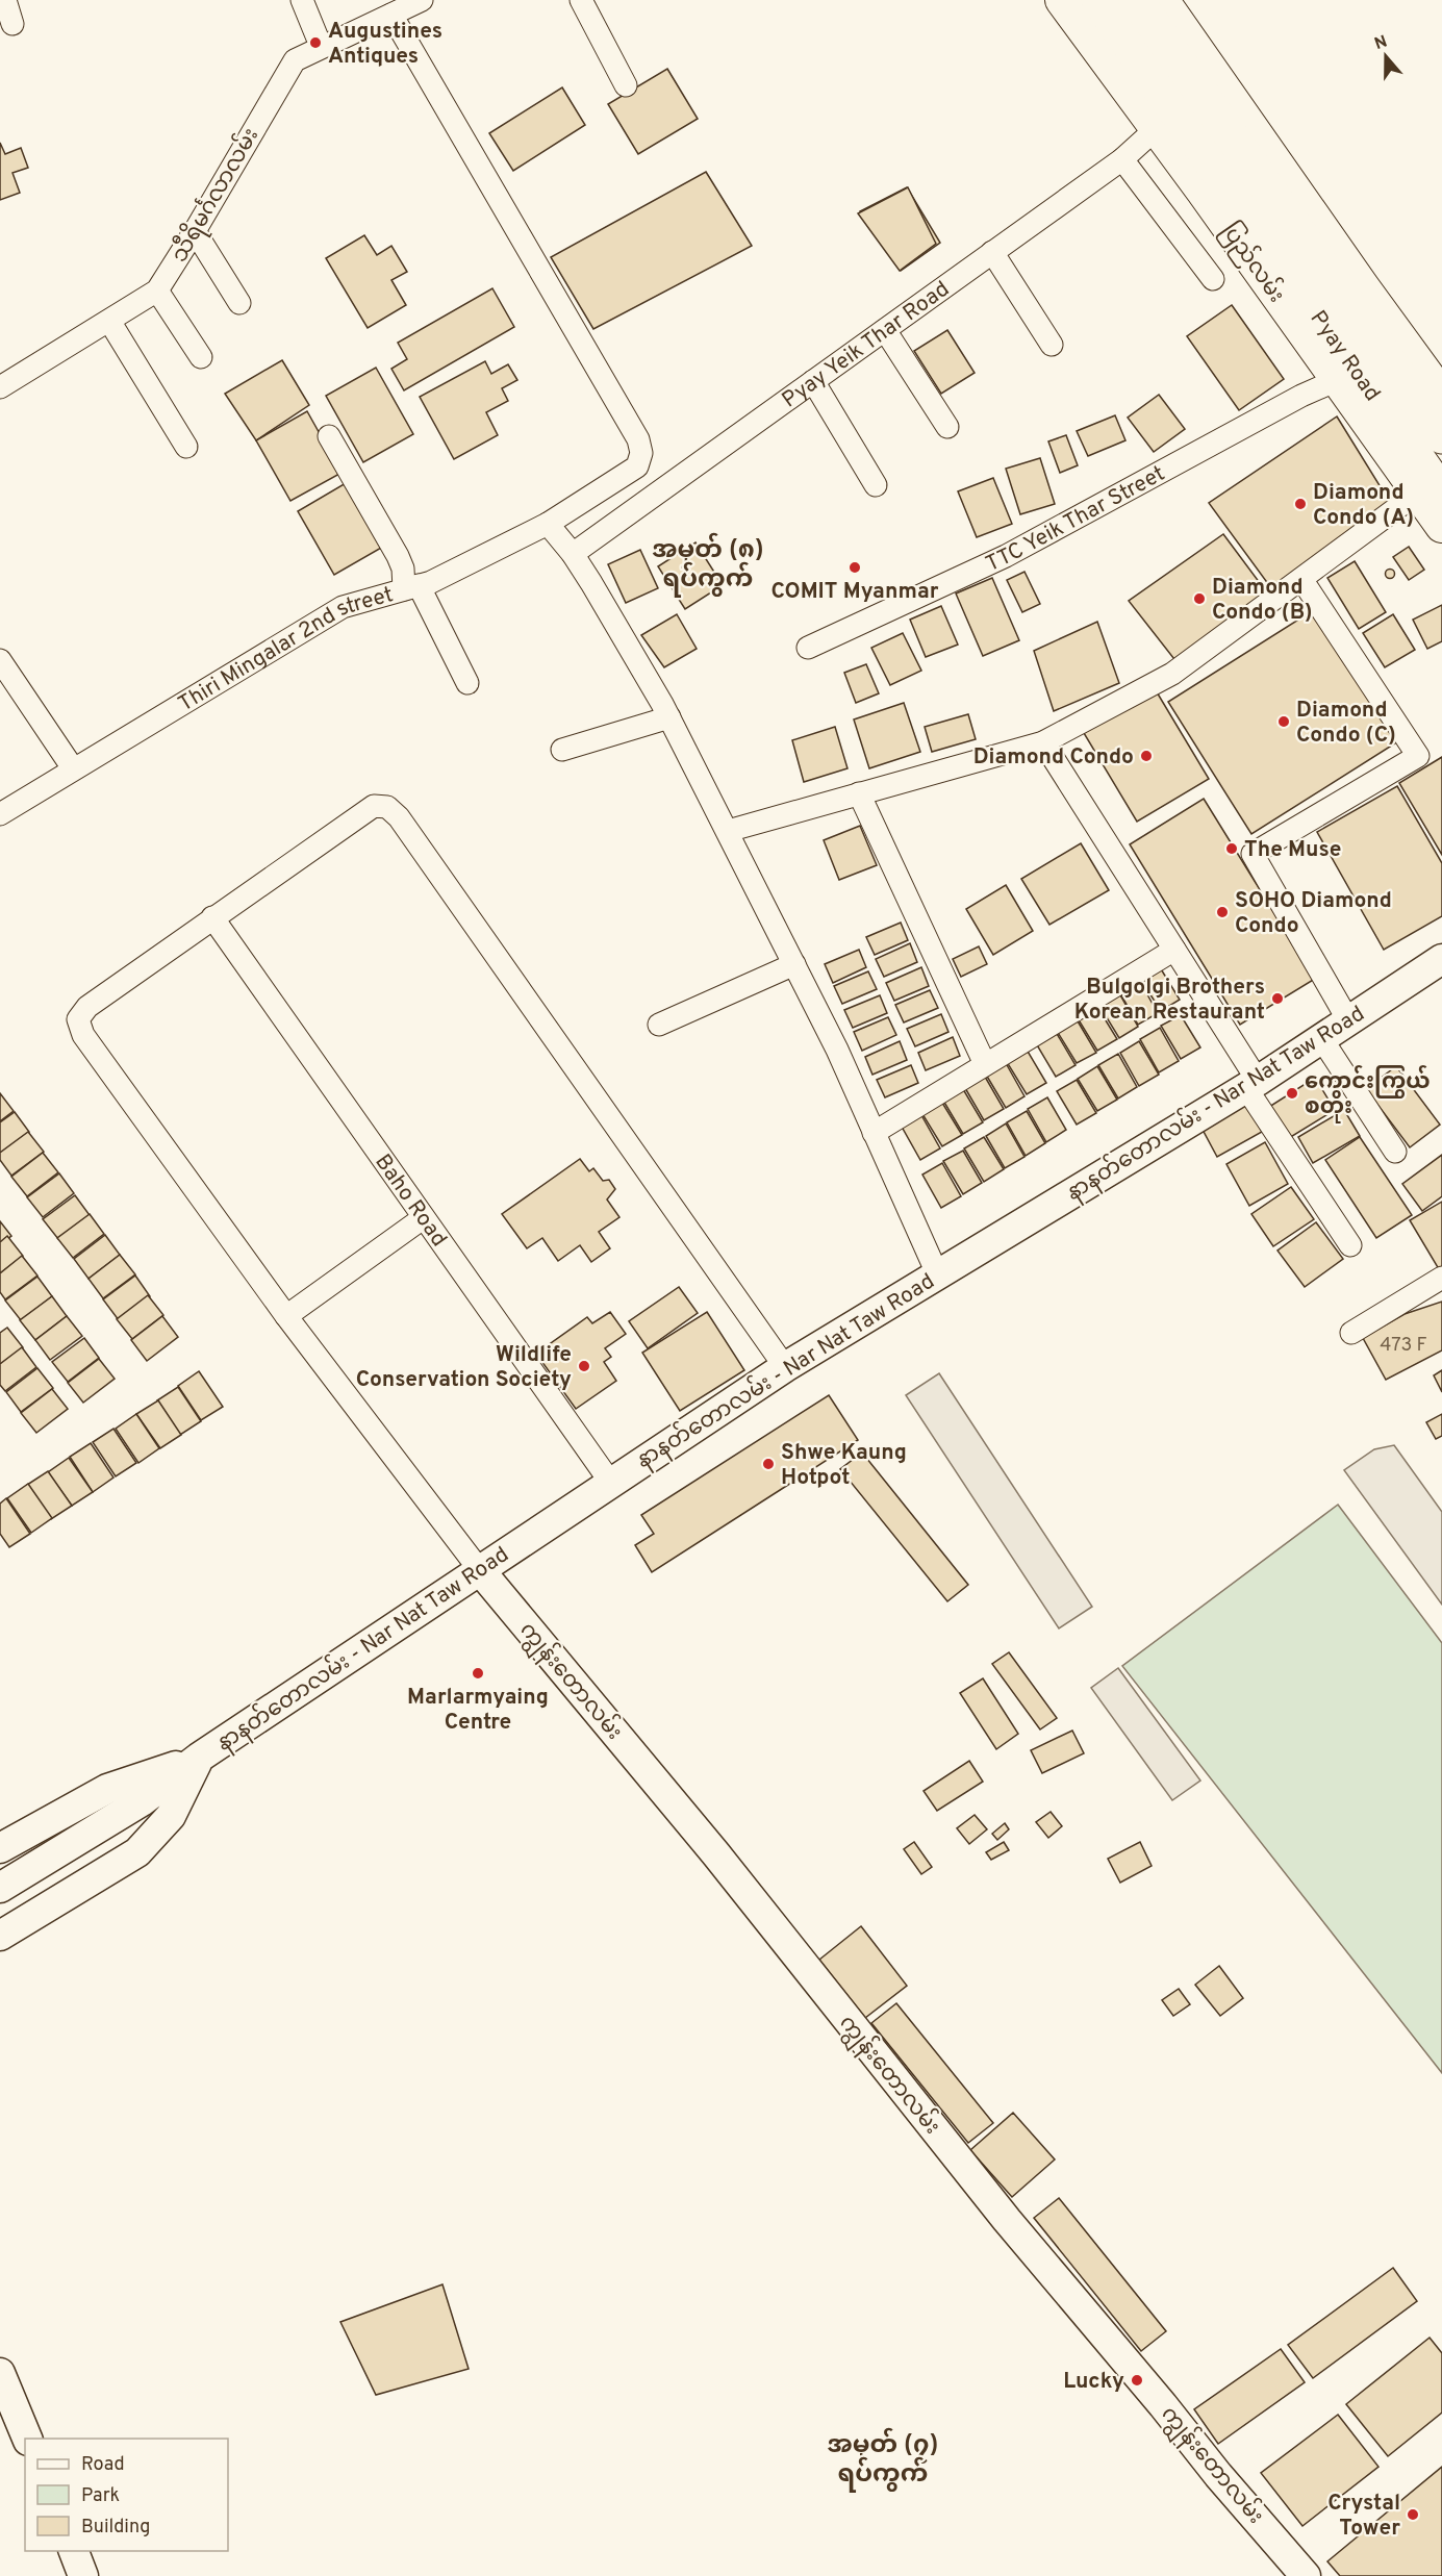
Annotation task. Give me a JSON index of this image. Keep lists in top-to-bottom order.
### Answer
{
  "streets": {
    "highway": ["Pyay Road"],
    "main road": ["ပြည်လမ်း", "နာနတ်တောလမ်း - Nar Nat Taw Road", "ကျွန်းတောလမ်း"],
    "street": [
      "သီရိမင်္ဂလာလမ်း",
      "Pyay Yeik Thar Road",
      "TTC Yeik Thar Street",
      "Thiri Mingalar 2nd street",
      "Baho Road"
    ]
  },
  "crossings": [
    ["သီရိမင်္ဂလာလမ်း", "Thiri Mingalar 2nd street"],
    ["ပြည်လမ်း", "Pyay Yeik Thar Road"],
    ["ပြည်လမ်း", "Pyay Road"],
    ["ပြည်လမ်း", "TTC Yeik Thar Street"],
    ["နာနတ်တောလမ်း - Nar Nat Taw Road", "Baho Road"],
    ["နာနတ်တောလမ်း - Nar Nat Taw Road", "ကျွန်းတောလမ်း"]
  ],
  "districts": ["အမှတ် (၈) ရပ်ကွက်", "အမှတ် (၇) ရပ်ကွက်"],
  "places": [
    "Augustines Antiques",
    "Diamond Condo (A)",
    "COMIT Myanmar",
    "Diamond Condo (B)",
    "Diamond Condo (C)",
    "Diamond Condo",
    "The Muse",
    "SOHO Diamond Condo",
    "Bulgolgi Brothers Korean Restaurant",
    "ကောင်းကြွယ် စတိုး",
    "Wildlife Conservation Society",
    "Shwe Kaung Hotpot",
    "Marlarmyaing Centre",
    "Lucky",
    "Crystal Tower"
  ],
  "house_numbers": ["473 F"],
  "legend": ["Road", "Park", "Building"],
  "north": "top"
}
